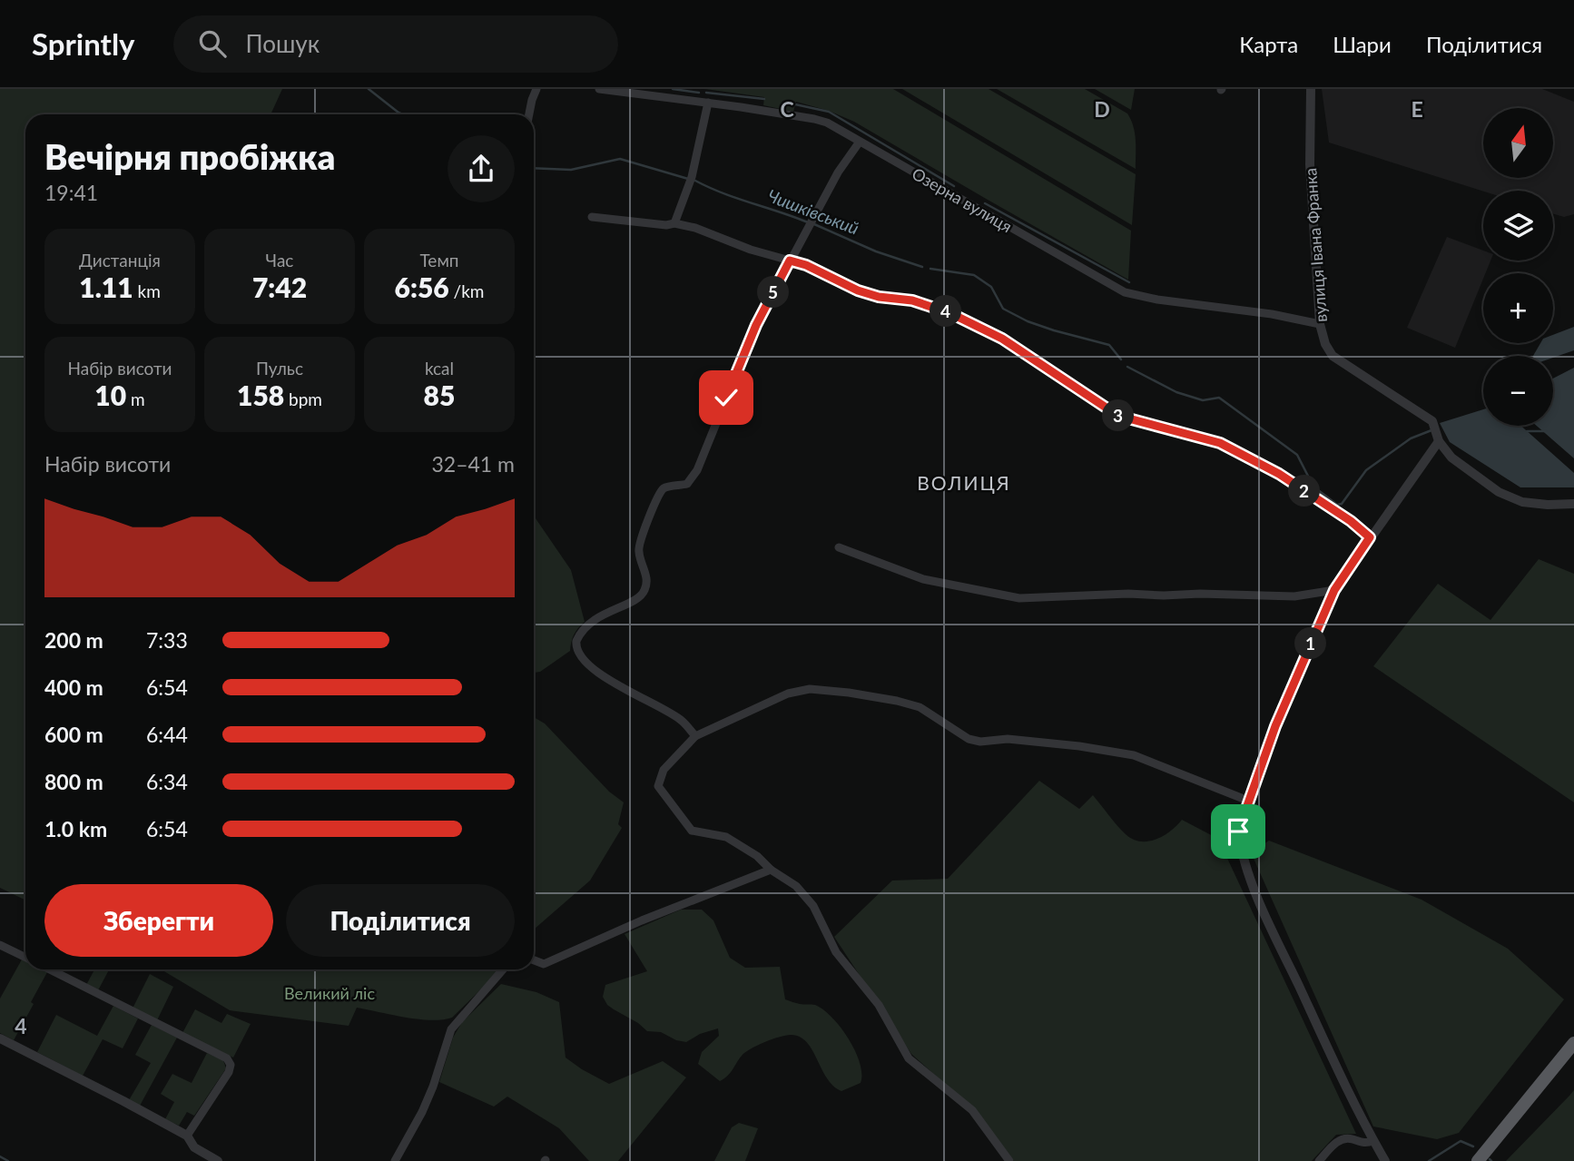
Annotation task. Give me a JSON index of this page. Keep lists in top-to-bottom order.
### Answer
{
  "streets": {
    "street": ["Озерна вулиця", "вулиця Івана Франка"]
  },
  "crossings": [
    ["Озерна вулиця", "вулиця Івана Франка"]
  ],
  "districts": ["ВОЛИЦЯ"],
  "water": ["Чишківський"],
  "parks": ["Великий ліс"],
  "north": "top",
  "page": {
    "header": "Sprintly",
    "search": "Пошук",
    "nav": ["Карта", "Шари", "Поділитися"],
    "map_buttons": ["+", "−"],
    "heading": ["Вечірня пробіжка", "19:41"],
    "stats": [
      ["Дистанція", "1.11 km"],
      ["Час", "7:42"],
      ["Темп", "6:56 /km"],
      ["Набір висоти", "10 m"],
      ["Пульс", "158 bpm"],
      ["kcal", "85"]
    ],
    "pins": [
      "5",
      "4",
      "3",
      "2",
      "1"
    ],
    "chart": ["Набір висоти", "32–41 m"],
    "list": [
      {
        "name": "200 m",
        "note": "7:33"
      },
      {
        "name": "400 m",
        "note": "6:54"
      },
      {
        "name": "600 m",
        "note": "6:44"
      },
      {
        "name": "800 m",
        "note": "6:34"
      },
      {
        "name": "1.0 km",
        "note": "6:54"
      }
    ],
    "buttons": ["Зберегти", "Поділитися"]
  },
  "grid": {
    "columns": ["C", "D", "E"],
    "rows": ["4"]
  }
}
